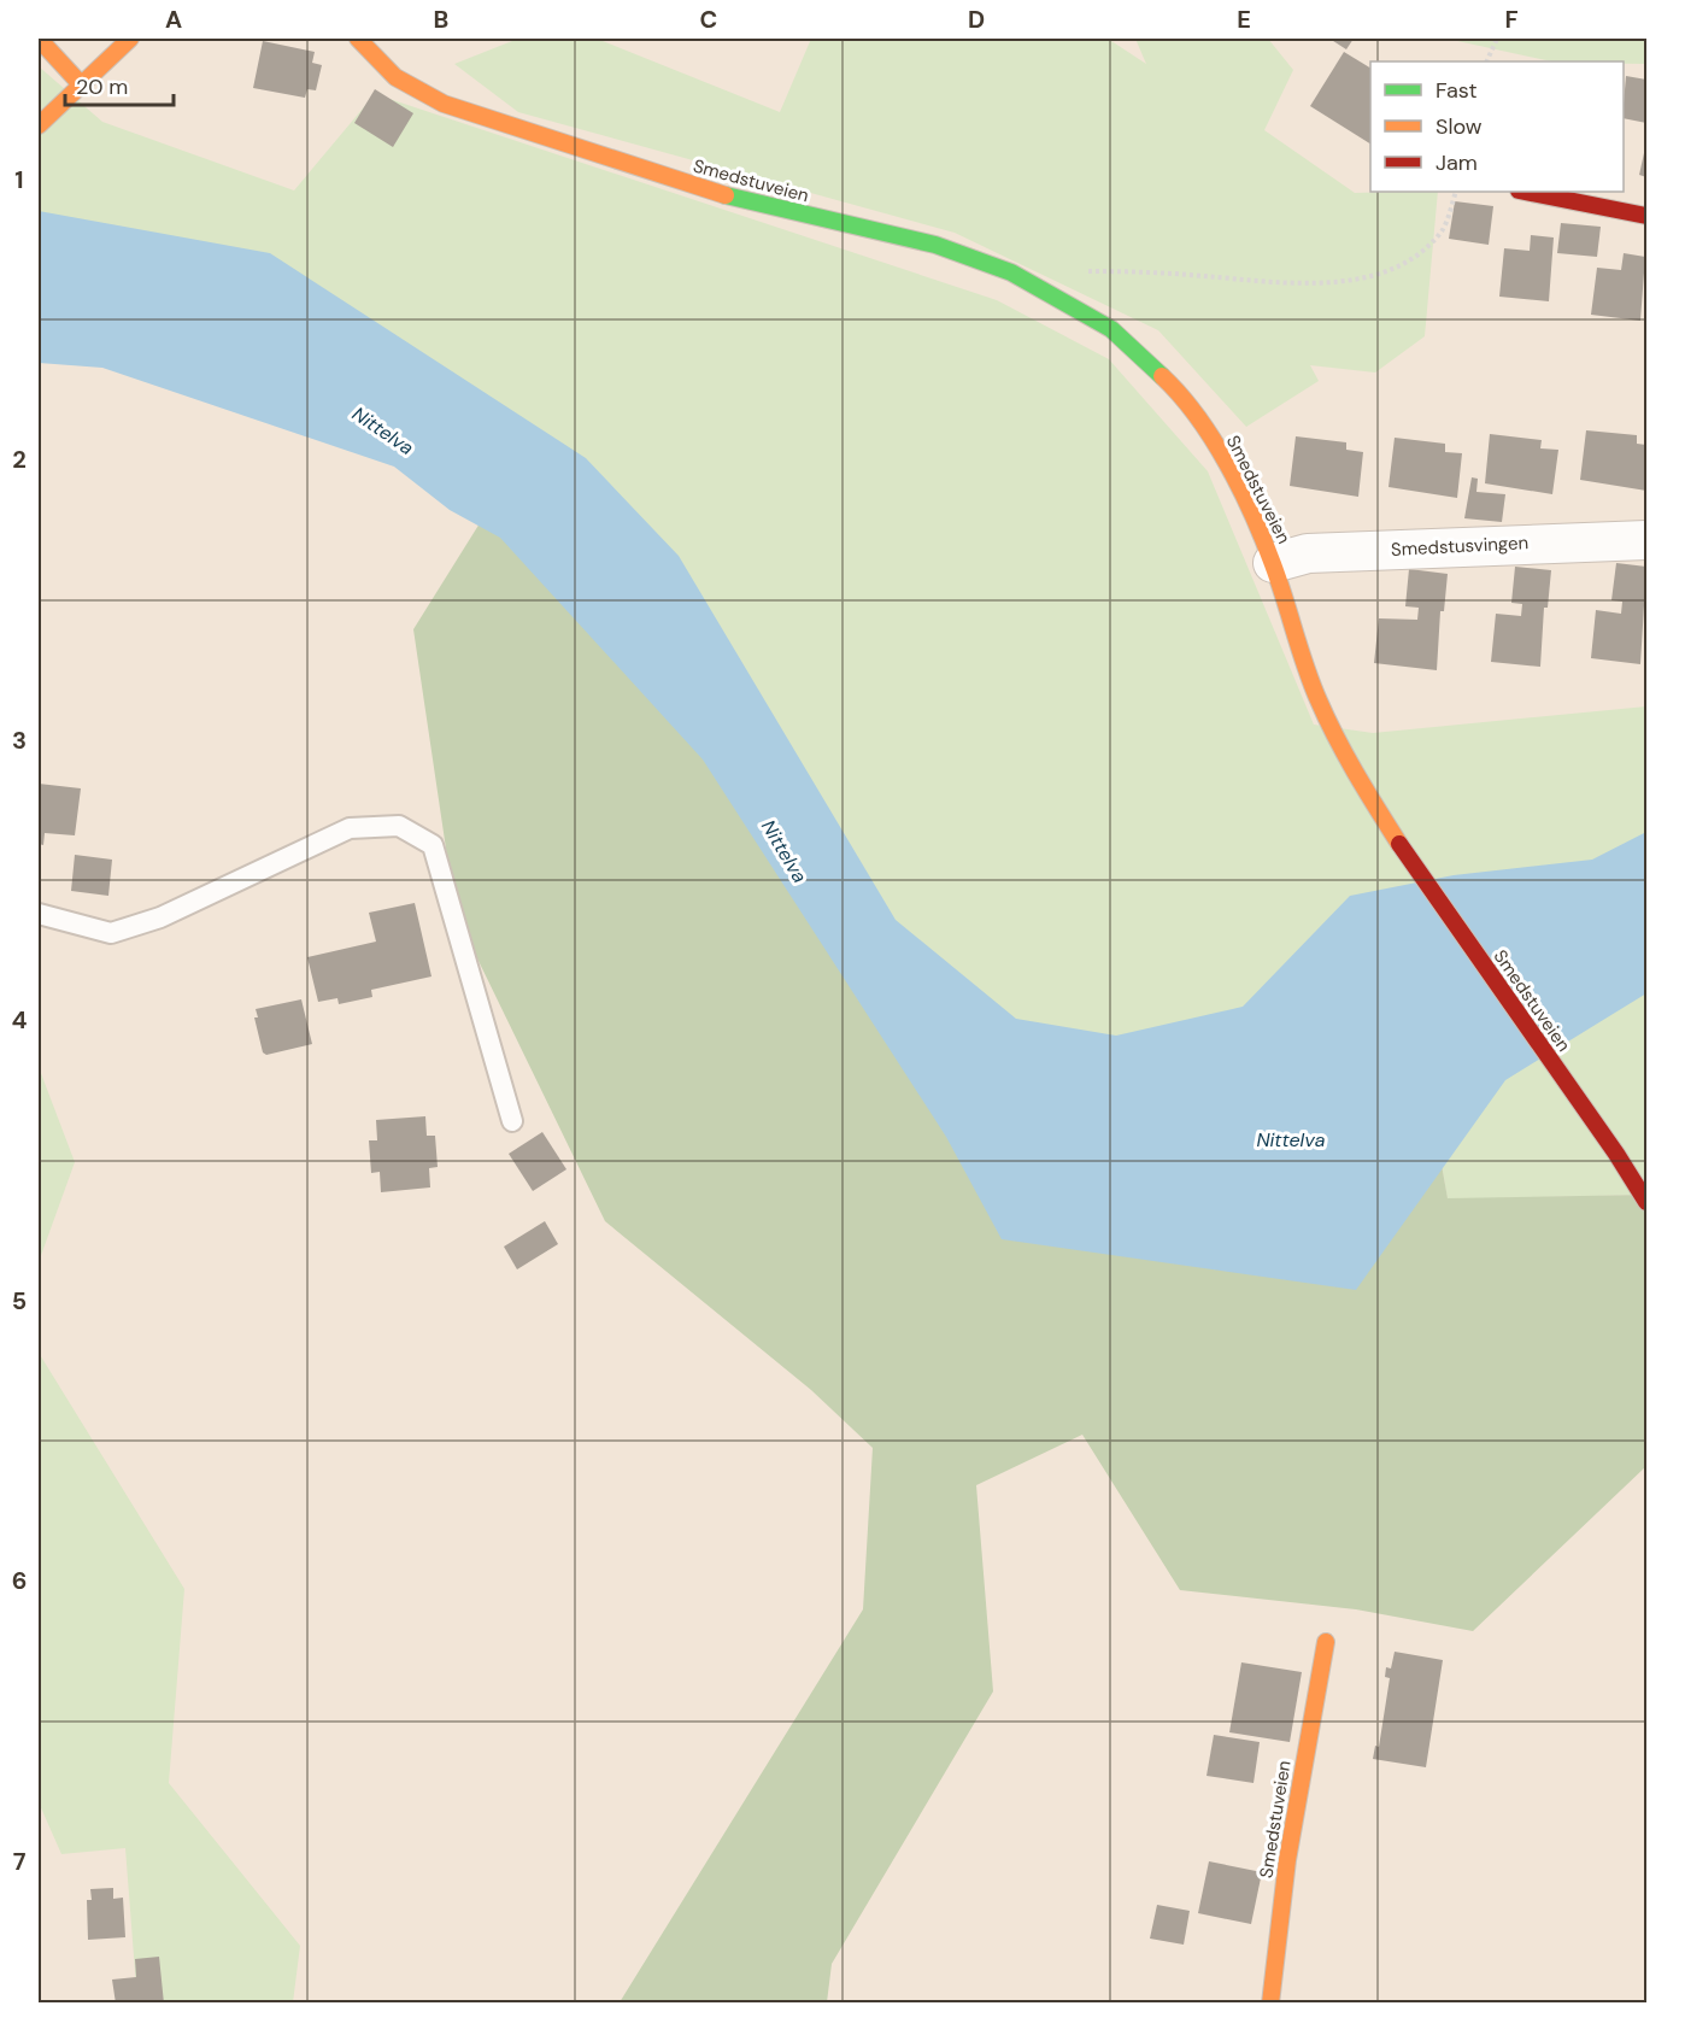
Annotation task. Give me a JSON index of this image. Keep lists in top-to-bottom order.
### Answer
{
  "streets": {
    "street": ["Smedstuveien", "Smedstusvingen"]
  },
  "crossings": [
    ["Smedstuveien", "Smedstusvingen"]
  ],
  "water": ["Nittelva"],
  "legend": ["Fast", "Slow", "Jam"],
  "scale_bar": "20 m",
  "grid": {
    "columns": [
      "A",
      "B",
      "C",
      "D",
      "E",
      "F"
    ],
    "rows": [
      "1",
      "2",
      "3",
      "4",
      "5",
      "6",
      "7"
    ]
  }
}
